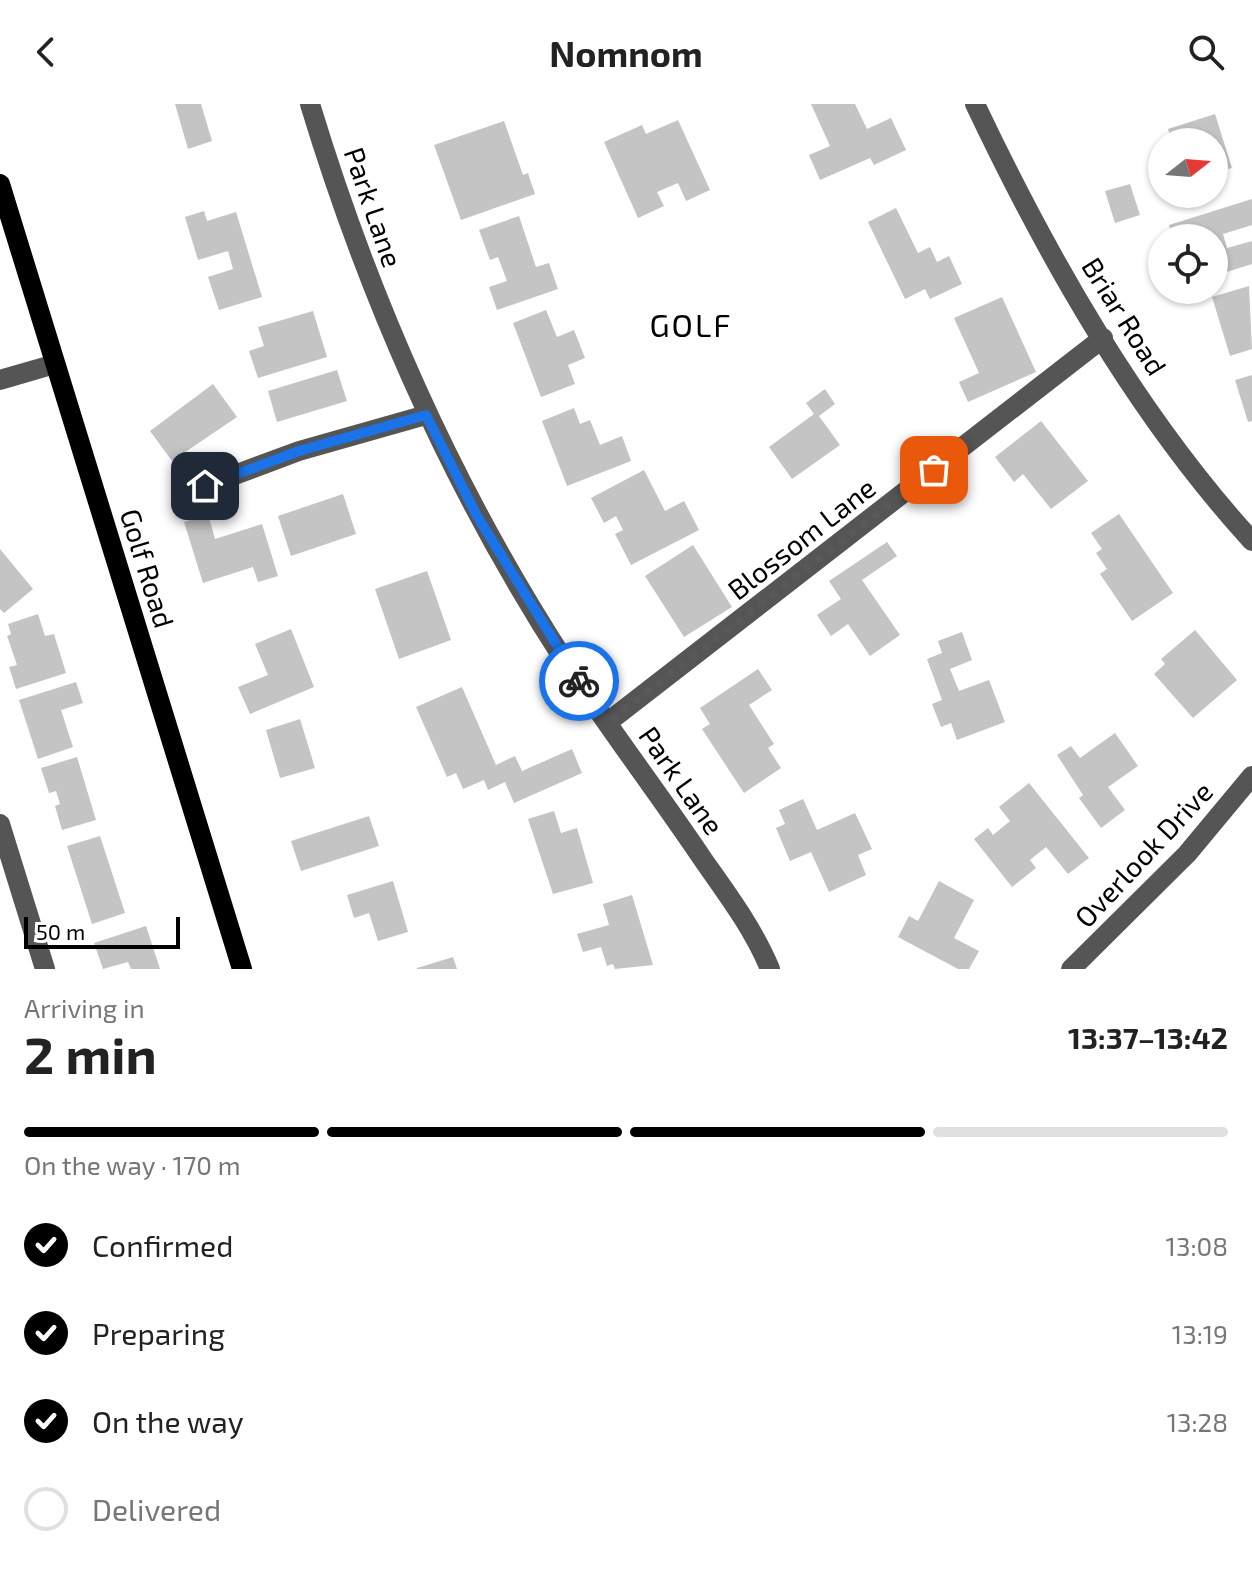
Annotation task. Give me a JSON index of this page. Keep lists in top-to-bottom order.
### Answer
{
  "streets": {
    "main road": ["Golf Road"],
    "street": [
      "Park Lane",
      "Briar Road",
      "Blossom Lane",
      "Overlook Drive"
    ]
  },
  "crossings": [
    ["Park Lane", "Blossom Lane"],
    ["Briar Road", "Blossom Lane"]
  ],
  "districts": ["GOLF"],
  "scale_bar": "50 m",
  "north": "right",
  "page": {
    "header": "Nomnom",
    "scale": "50 m",
    "heading": ["2 min", "Arriving in", "13:37–13:42"],
    "bar": "On the way · 170 m",
    "list": [
      ["Confirmed", "13:08"],
      ["Preparing", "13:19"],
      ["On the way", "13:28"],
      "Delivered"
    ]
  }
}
